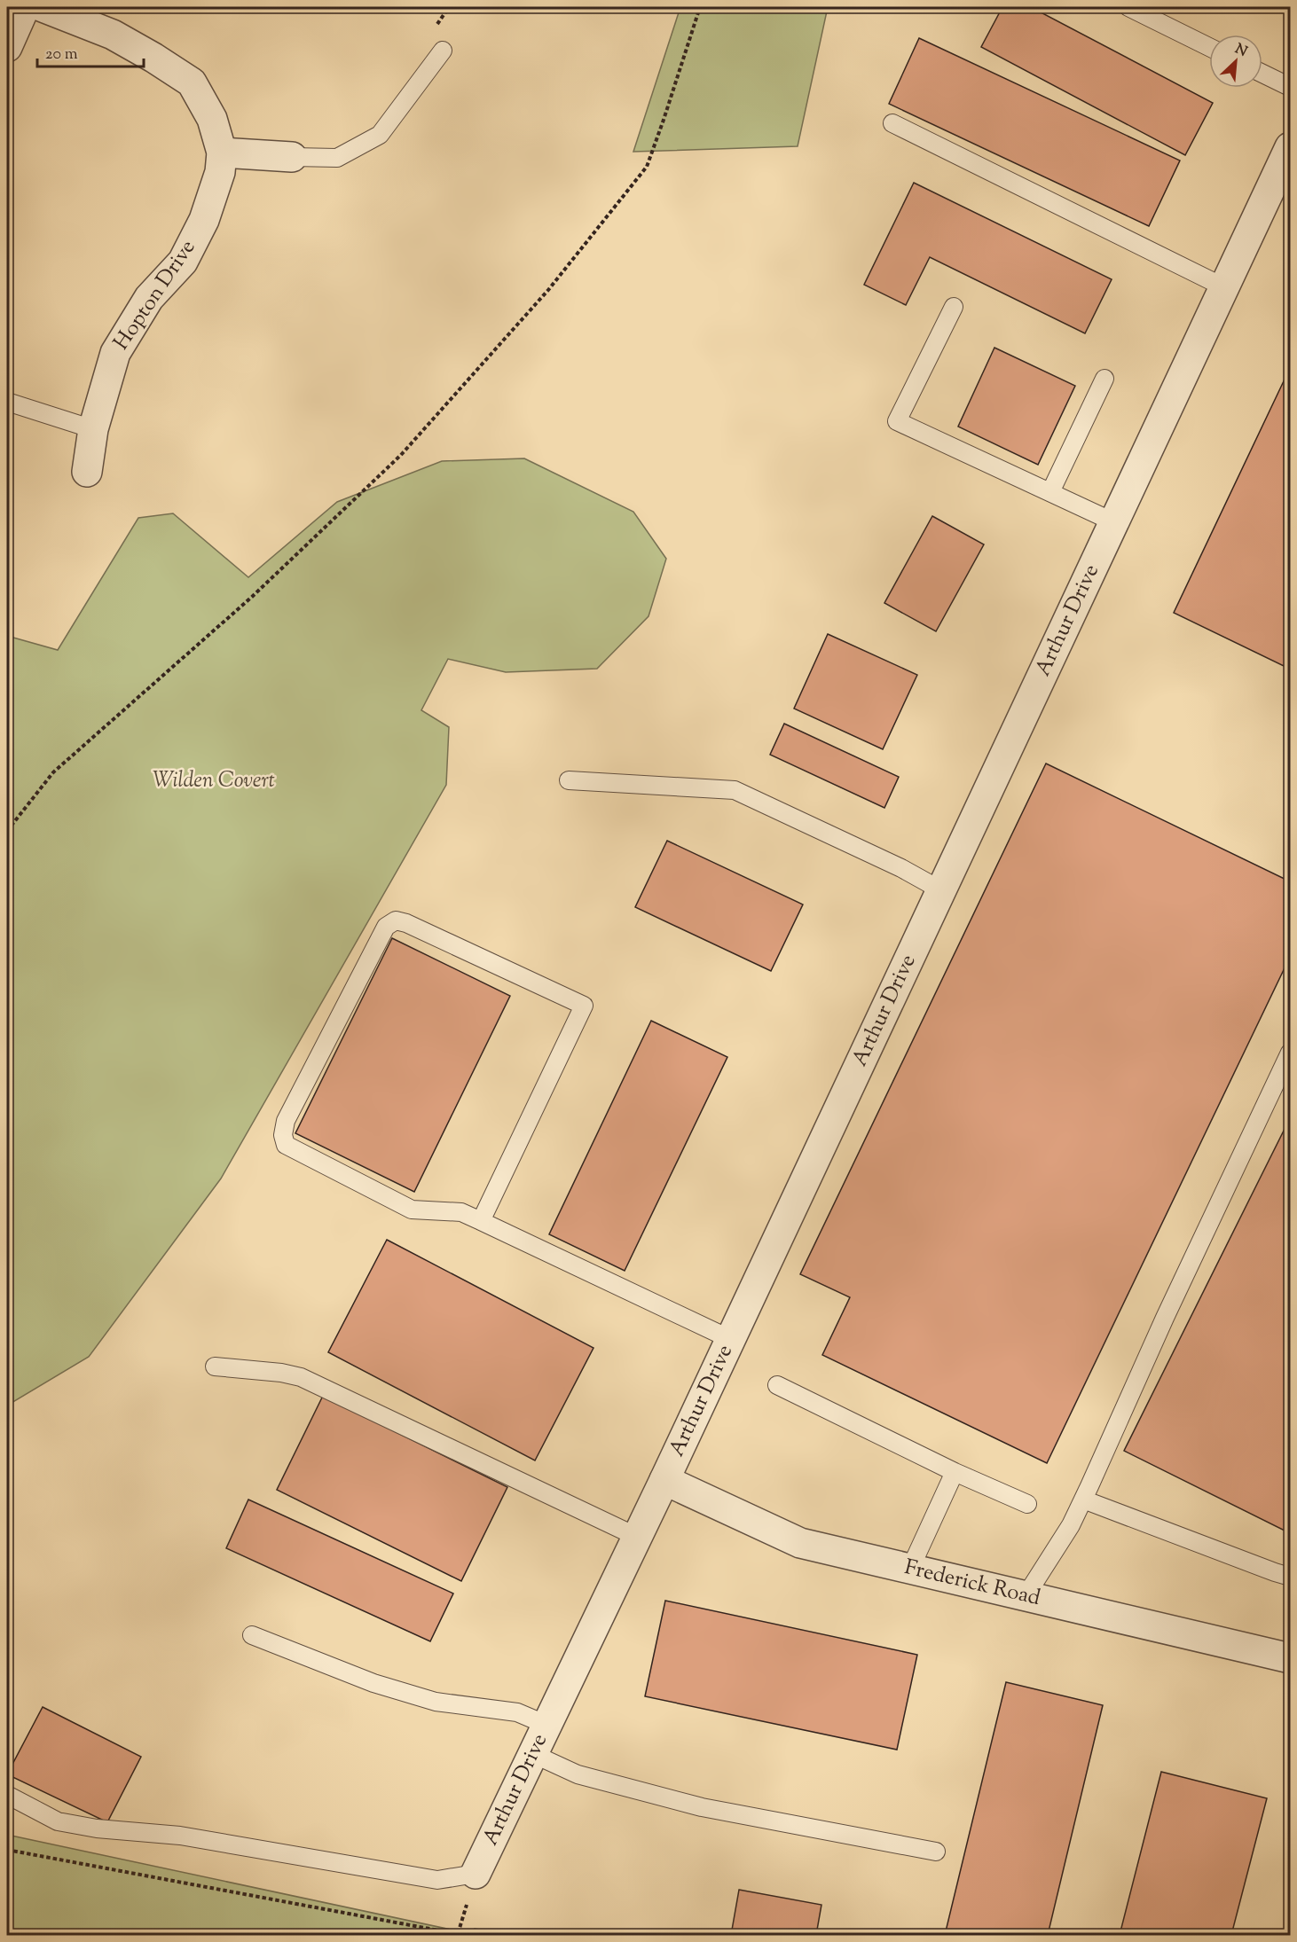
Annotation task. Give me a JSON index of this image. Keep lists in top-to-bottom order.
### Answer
{
  "streets": {
    "street": ["Hopton Drive", "Arthur Drive", "Frederick Road"]
  },
  "crossings": [
    ["Arthur Drive", "Frederick Road"]
  ],
  "parks": ["Wilden Covert"],
  "scale_bar": "20 m",
  "north": "top right"
}
